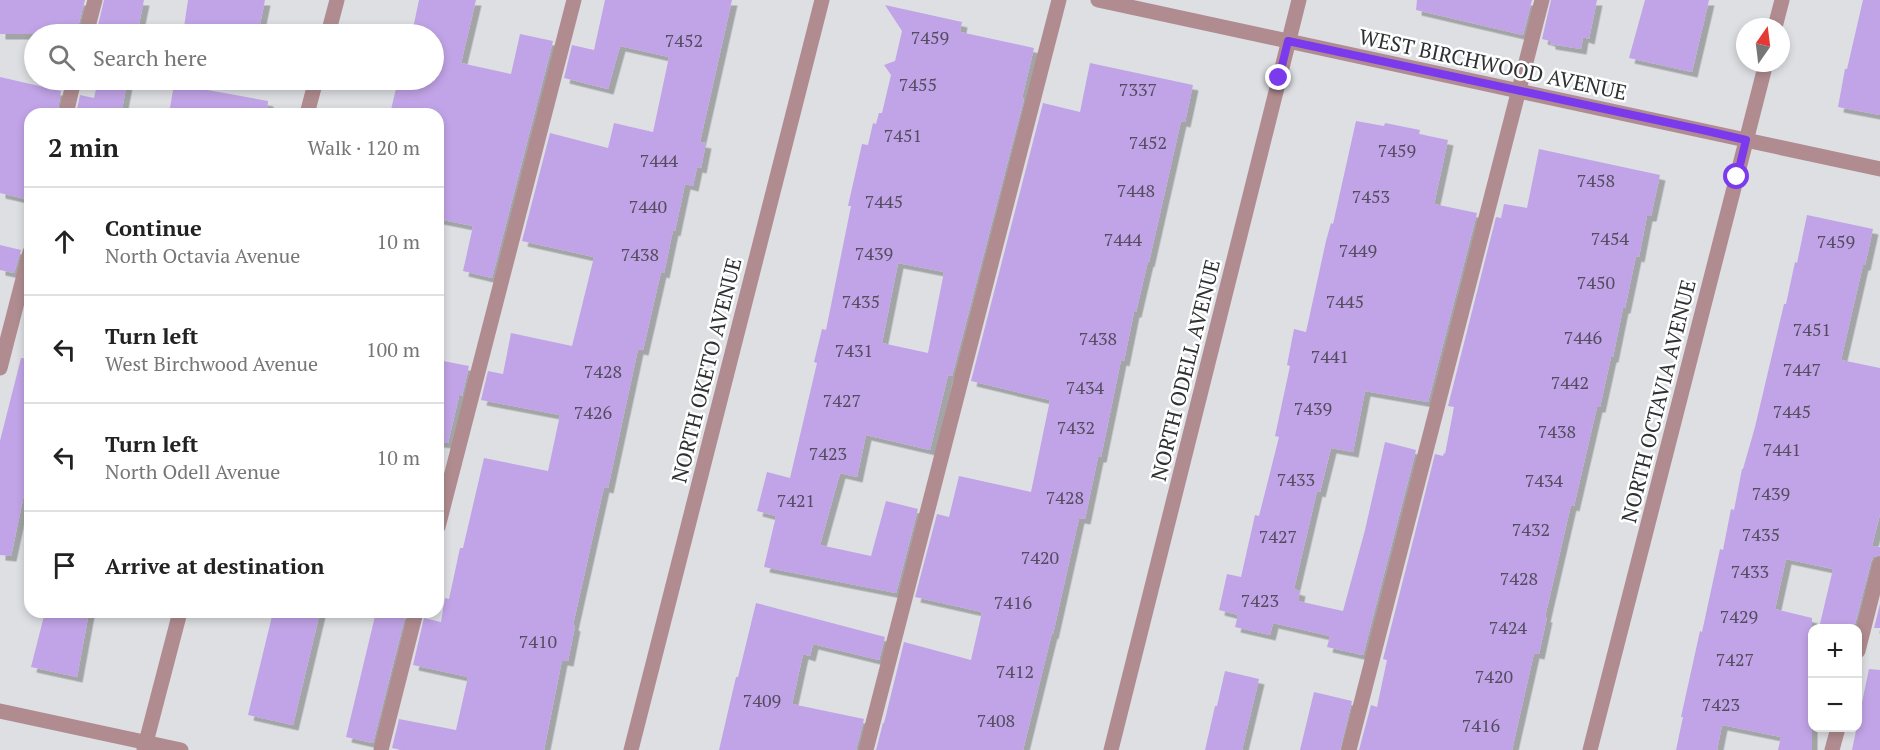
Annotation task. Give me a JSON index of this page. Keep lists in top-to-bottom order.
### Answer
{
  "streets": {
    "street": [
      "WEST BIRCHWOOD AVENUE",
      "NORTH OKETO AVENUE",
      "NORTH ODELL AVENUE",
      "NORTH OCTAVIA AVENUE"
    ]
  },
  "crossings": [
    ["WEST BIRCHWOOD AVENUE", "NORTH ODELL AVENUE"],
    ["WEST BIRCHWOOD AVENUE", "NORTH OCTAVIA AVENUE"]
  ],
  "house_numbers": [
    "7459",
    "7452",
    "7455",
    "7337",
    "7451",
    "7452",
    "7459",
    "7444",
    "7458",
    "7448",
    "7453",
    "7445",
    "7440",
    "7454",
    "7444",
    "7459",
    "7449",
    "7439",
    "7438",
    "7450",
    "7435",
    "7445",
    "7451",
    "7446",
    "7438",
    "7431",
    "7441",
    "7447",
    "7428",
    "7442",
    "7434",
    "7427",
    "7439",
    "7445",
    "7426",
    "7432",
    "7438",
    "7441",
    "7423",
    "7433",
    "7434",
    "7439",
    "7428",
    "7421",
    "7432",
    "7435",
    "7427",
    "7420",
    "7433",
    "7428",
    "7423",
    "7416",
    "7429",
    "7424",
    "7410",
    "7427",
    "7412",
    "7420",
    "7409",
    "7423",
    "7408",
    "7416"
  ],
  "north": "top",
  "page": {
    "search": "Search here",
    "heading": ["2 min", "Walk · 120 m"],
    "list": [
      ["Continue", "North Octavia Avenue", "10 m"],
      ["Turn left", "West Birchwood Avenue", "100 m"],
      ["Turn left", "North Odell Avenue", "10 m"],
      "Arrive at destination"
    ],
    "map_buttons": ["+", "−"]
  }
}
